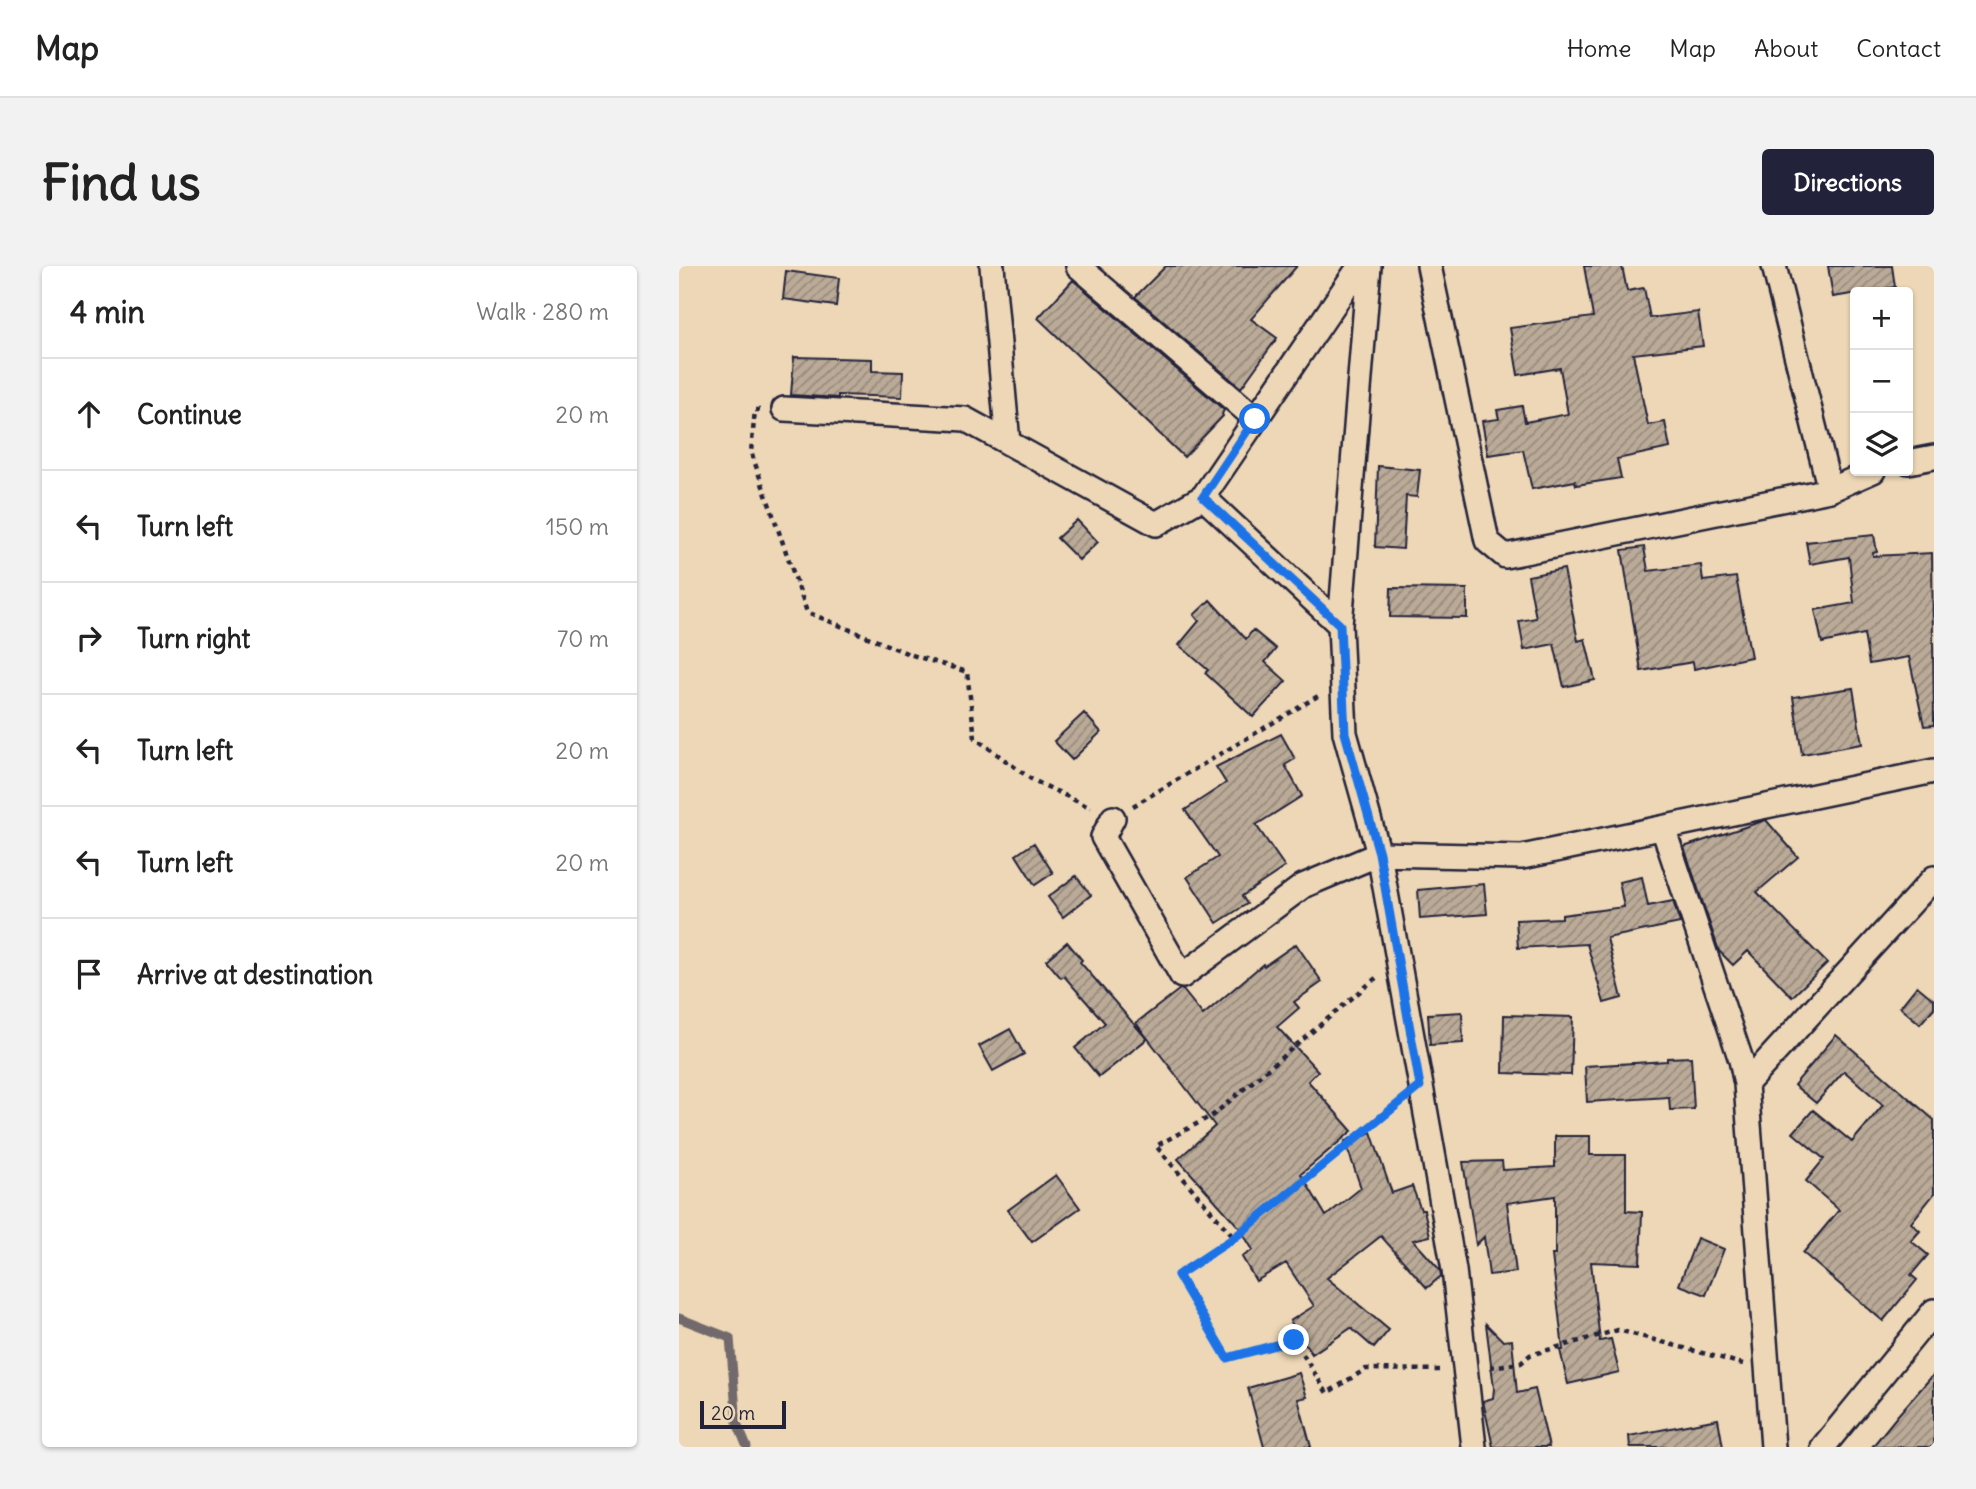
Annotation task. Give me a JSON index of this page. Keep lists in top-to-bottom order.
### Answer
{
  "scale_bar": "20 m",
  "page": {
    "header": "Map",
    "nav": [
      "Home",
      "Map",
      "About",
      "Contact"
    ],
    "buttons": "Directions",
    "title": "Find us",
    "heading": ["4 min", "Walk · 280 m"],
    "map_buttons": ["+", "−"],
    "list": [
      ["Continue", "20 m"],
      ["Turn left", "150 m"],
      ["Turn right", "70 m"],
      ["Turn left", "20 m"],
      ["Turn left", "20 m"],
      "Arrive at destination"
    ],
    "scale": "20 m"
  }
}
